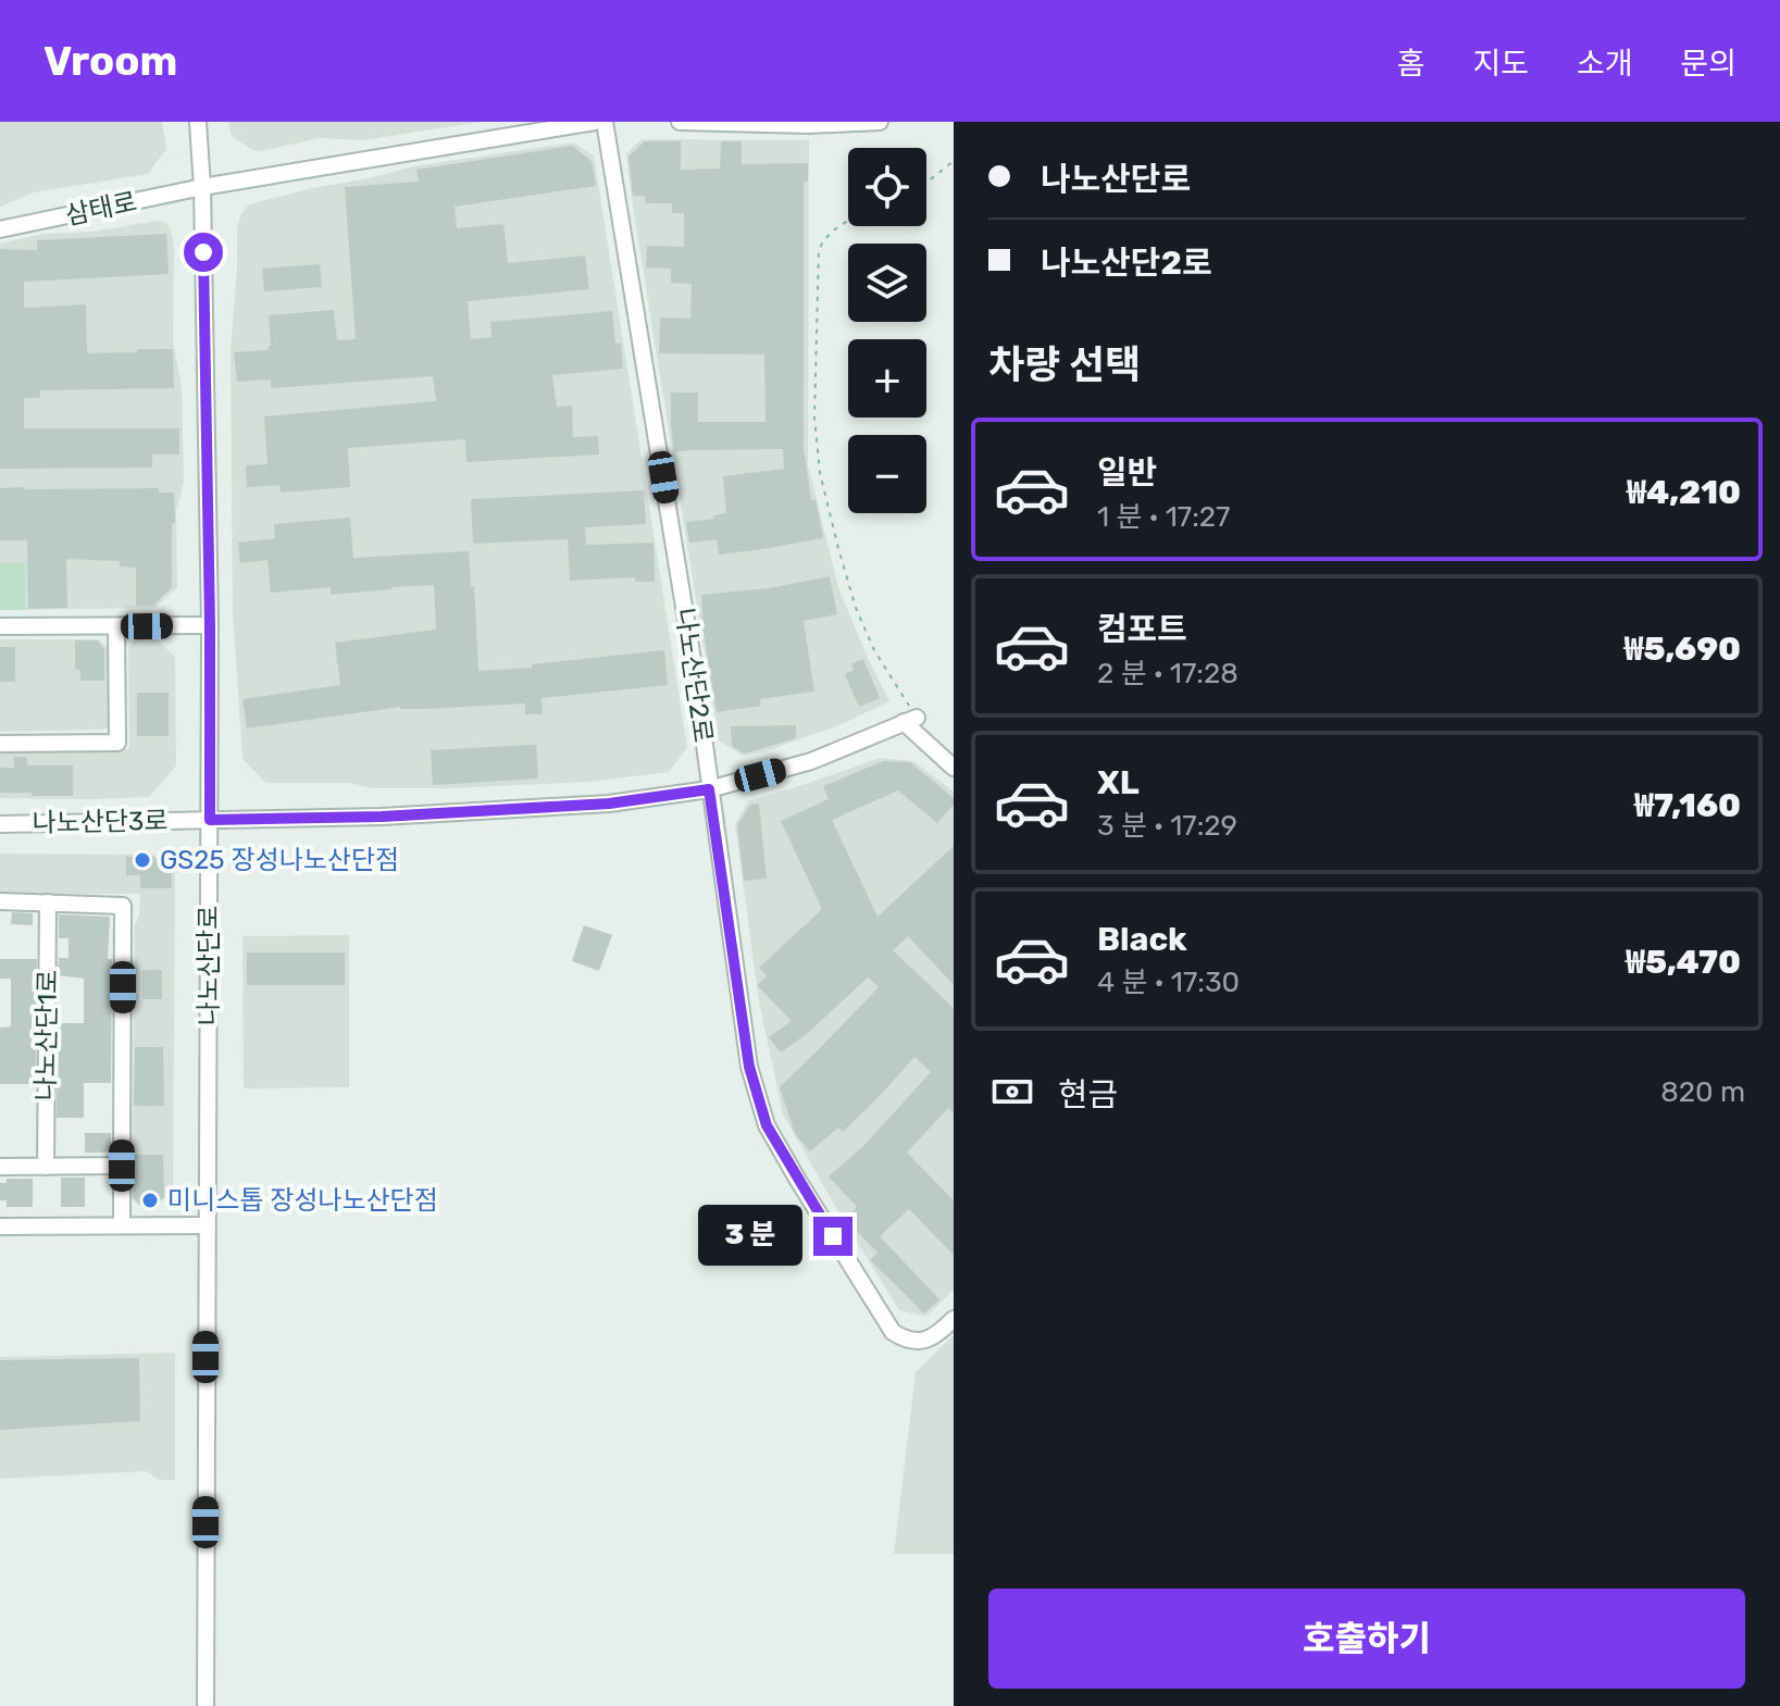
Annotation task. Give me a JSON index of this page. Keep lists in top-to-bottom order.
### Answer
{
  "streets": {
    "street": [
      "삼태로",
      "나노산단2로",
      "나노산단3로",
      "나노산단로",
      "나노산단1로"
    ]
  },
  "crossings": [
    ["삼태로", "나노산단로"],
    ["나노산단2로", "나노산단3로"],
    ["나노산단3로", "나노산단로"]
  ],
  "places": ["GS25 장성나노산단점", "미니스톱 장성나노산단점"],
  "page": {
    "header": "Vroom",
    "nav": [
      "홈",
      "지도",
      "소개",
      "문의"
    ],
    "banner": ["나노산단로", "나노산단2로"],
    "map_buttons": ["+", "−"],
    "heading": "차량 선택",
    "list": [
      {
        "name": "일반",
        "note": "1 분 · 17:27",
        "value": "₩4,210"
      },
      {
        "name": "컴포트",
        "note": "2 분 · 17:28",
        "value": "₩5,690"
      },
      {
        "name": "XL",
        "note": "3 분 · 17:29",
        "value": "₩7,160"
      },
      {
        "name": "Black",
        "note": "4 분 · 17:30",
        "value": "₩5,470"
      }
    ],
    "pay": ["현금", "820 m"],
    "bubble": "3 분",
    "buttons": "호출하기"
  }
}
